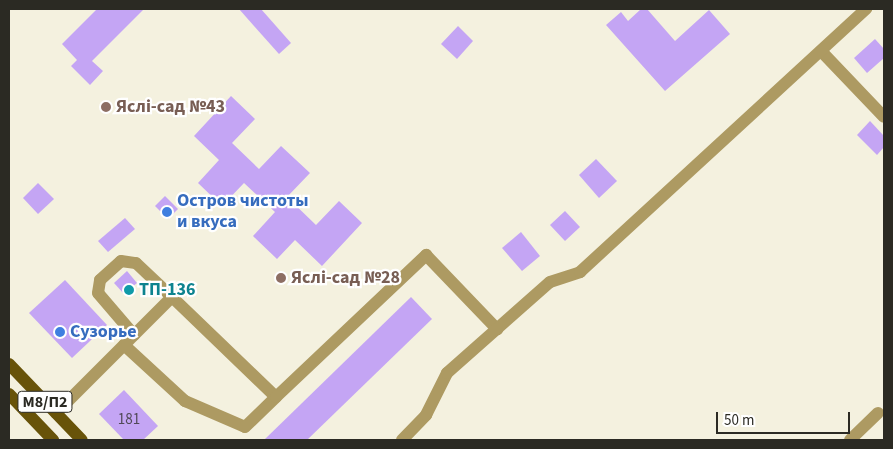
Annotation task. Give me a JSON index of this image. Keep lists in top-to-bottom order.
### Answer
{
  "streets": {
    "main road": ["М8/П2"]
  },
  "places": [
    "Яслі-сад №43",
    "Остров чистоты и вкуса",
    "Яслі-сад №28",
    "ТП-136",
    "Сузорье"
  ],
  "house_numbers": ["181"],
  "scale_bar": "50 m"
}
